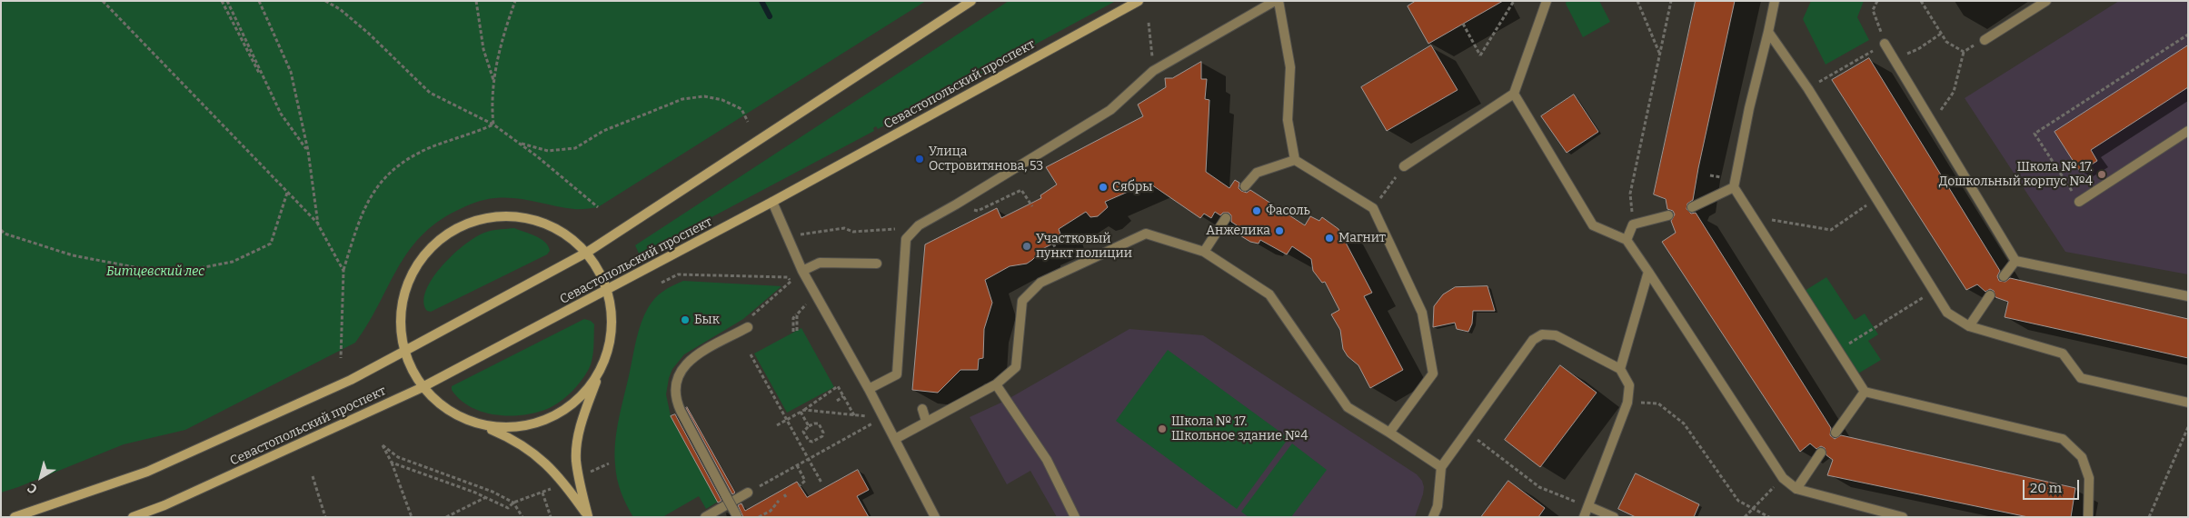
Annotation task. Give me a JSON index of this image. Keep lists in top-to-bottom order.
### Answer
{
  "streets": {
    "main road": ["Севастопольский проспект"]
  },
  "parks": ["Битцевский лес"],
  "places": [
    "Улица Островитянова, 53",
    "Школа № 17. Дошкольный корпус №4",
    "Сябры",
    "Фасоль",
    "Анжелика",
    "Магнит",
    "Участковый пункт полиции",
    "Бык",
    "Школа № 17. Школьное здание №4"
  ],
  "scale_bar": "20 m",
  "north": "bottom left"
}
